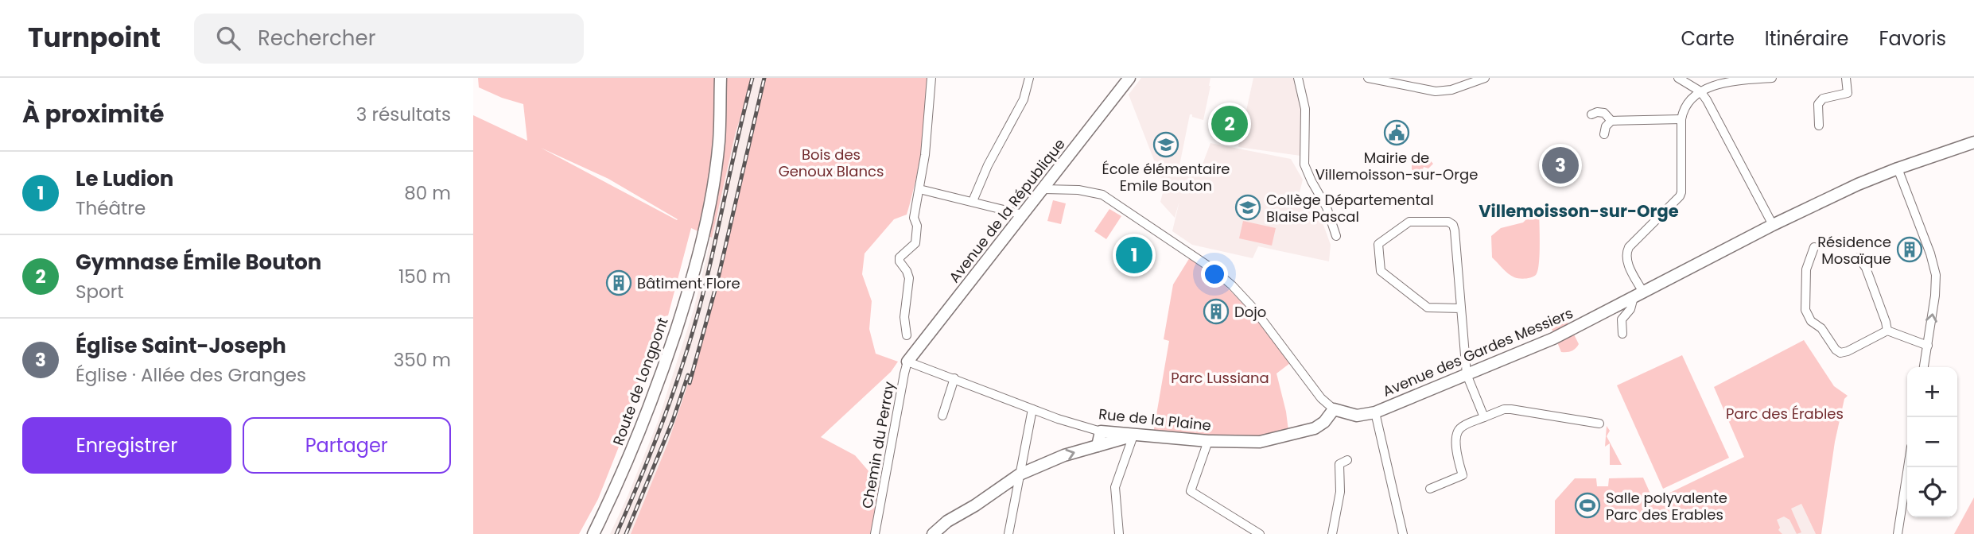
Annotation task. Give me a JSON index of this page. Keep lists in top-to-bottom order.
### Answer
{
  "streets": {
    "street": [
      "Avenue de la République",
      "Avenue des Gardes Messiers",
      "Route de Longpont",
      "Rue de la Plaine",
      "Chemin du Perray"
    ]
  },
  "crossings": [
    ["Avenue de la République", "Rue de la Plaine"],
    ["Avenue de la République", "Chemin du Perray"],
    ["Avenue des Gardes Messiers", "Rue de la Plaine"],
    ["Rue de la Plaine", "Chemin du Perray"]
  ],
  "districts": ["Villemoisson-sur-Orge"],
  "parks": ["Bois des Genoux Blancs", "Parc Lussiana", "Parc des Érables"],
  "places": {
    "public building": ["Mairie de Villemoisson-sur-Orge"],
    "school or university": ["École élémentaire Emile Bouton", "Collège Départemental Blaise Pascal"],
    "building": ["Résidence Mosaïque", "Bâtiment Flore", "Dojo"],
    "sports": ["Salle polyvalente Parc des Erables"]
  },
  "page": {
    "header": "Turnpoint",
    "search": "Rechercher",
    "nav": ["Carte", "Itinéraire", "Favoris"],
    "heading": ["À proximité", "3 résultats"],
    "pins": ["2", "3", "1"],
    "list": [
      {
        "mark": "1",
        "name": "Le Ludion",
        "note": "Théâtre",
        "value": "80 m"
      },
      {
        "mark": "2",
        "name": "Gymnase Émile Bouton",
        "note": "Sport",
        "value": "150 m"
      },
      {
        "mark": "3",
        "name": "Église Saint-Joseph",
        "note": "Église · Allée des Granges",
        "value": "350 m"
      }
    ],
    "map_buttons": ["+", "−"],
    "buttons": ["Enregistrer", "Partager"]
  }
}
